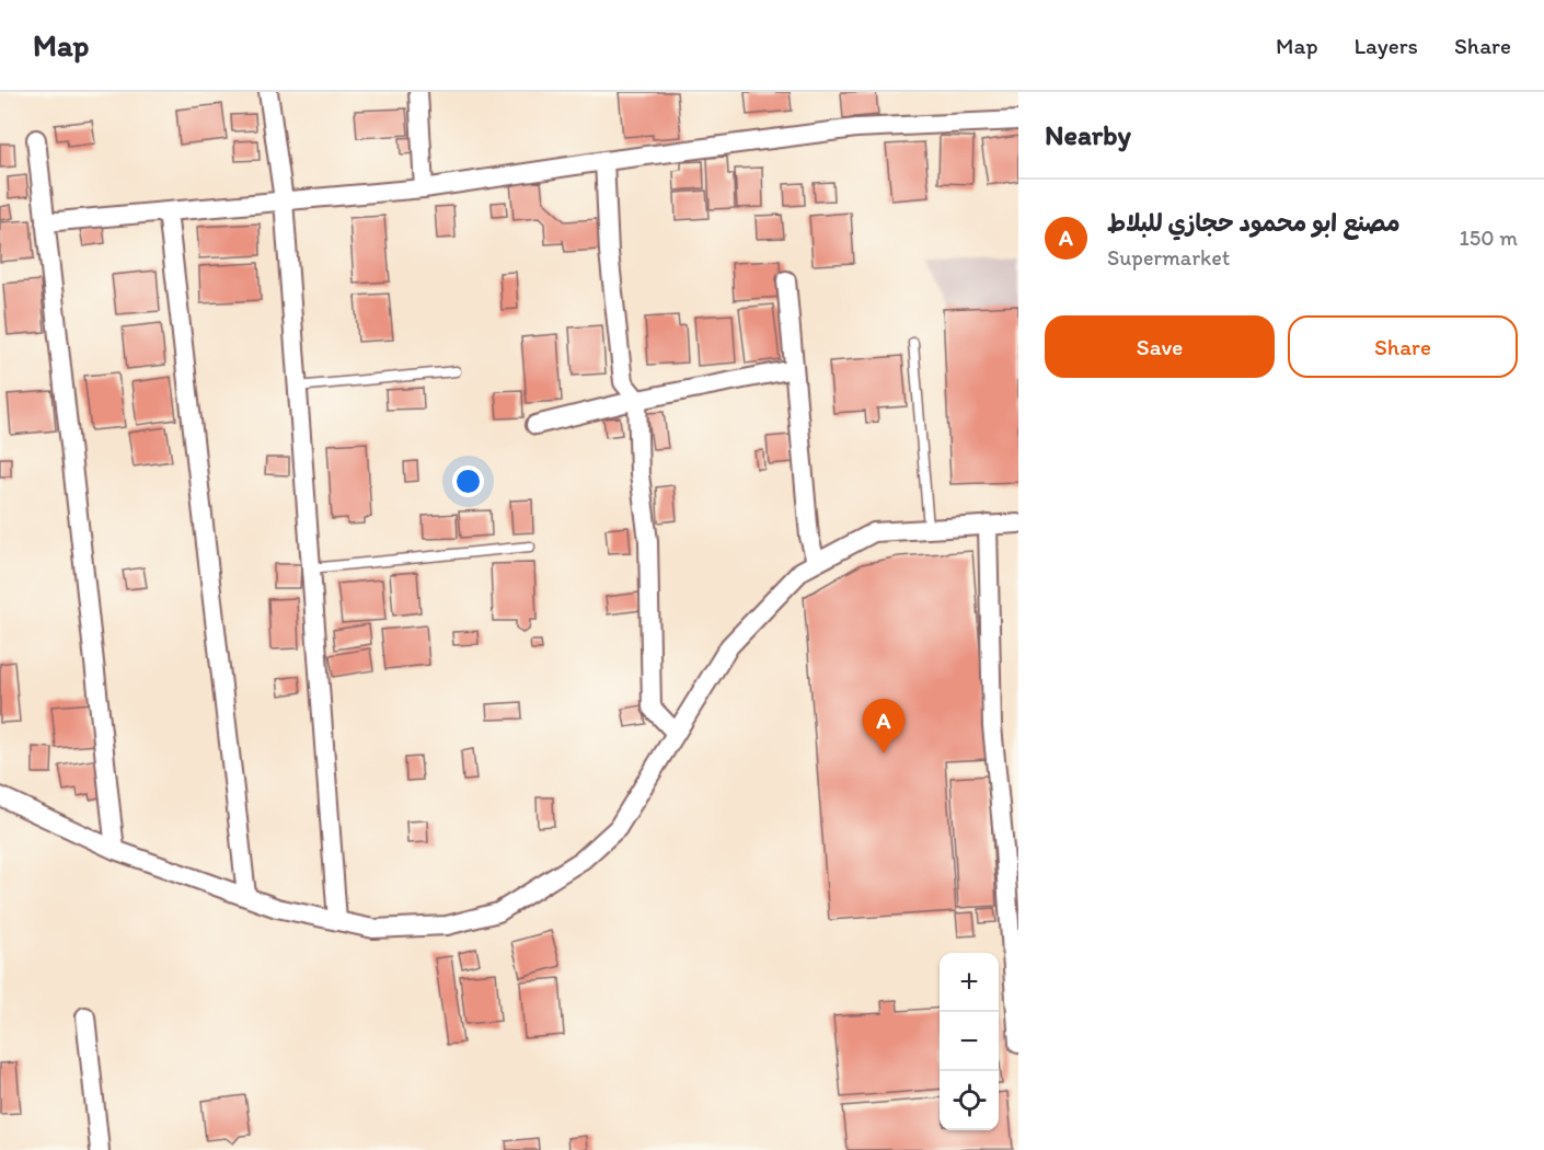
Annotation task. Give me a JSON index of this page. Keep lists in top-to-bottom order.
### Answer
{
  "page": {
    "header": "Map",
    "nav": ["Map", "Layers", "Share"],
    "heading": "Nearby",
    "list": [
      {
        "mark": "A",
        "name": "مصنع ابو محمود حجازي للبلاط",
        "note": "Supermarket",
        "value": "150 m"
      }
    ],
    "buttons": ["Save", "Share"],
    "pins": "A",
    "map_buttons": ["+", "−"]
  }
}
